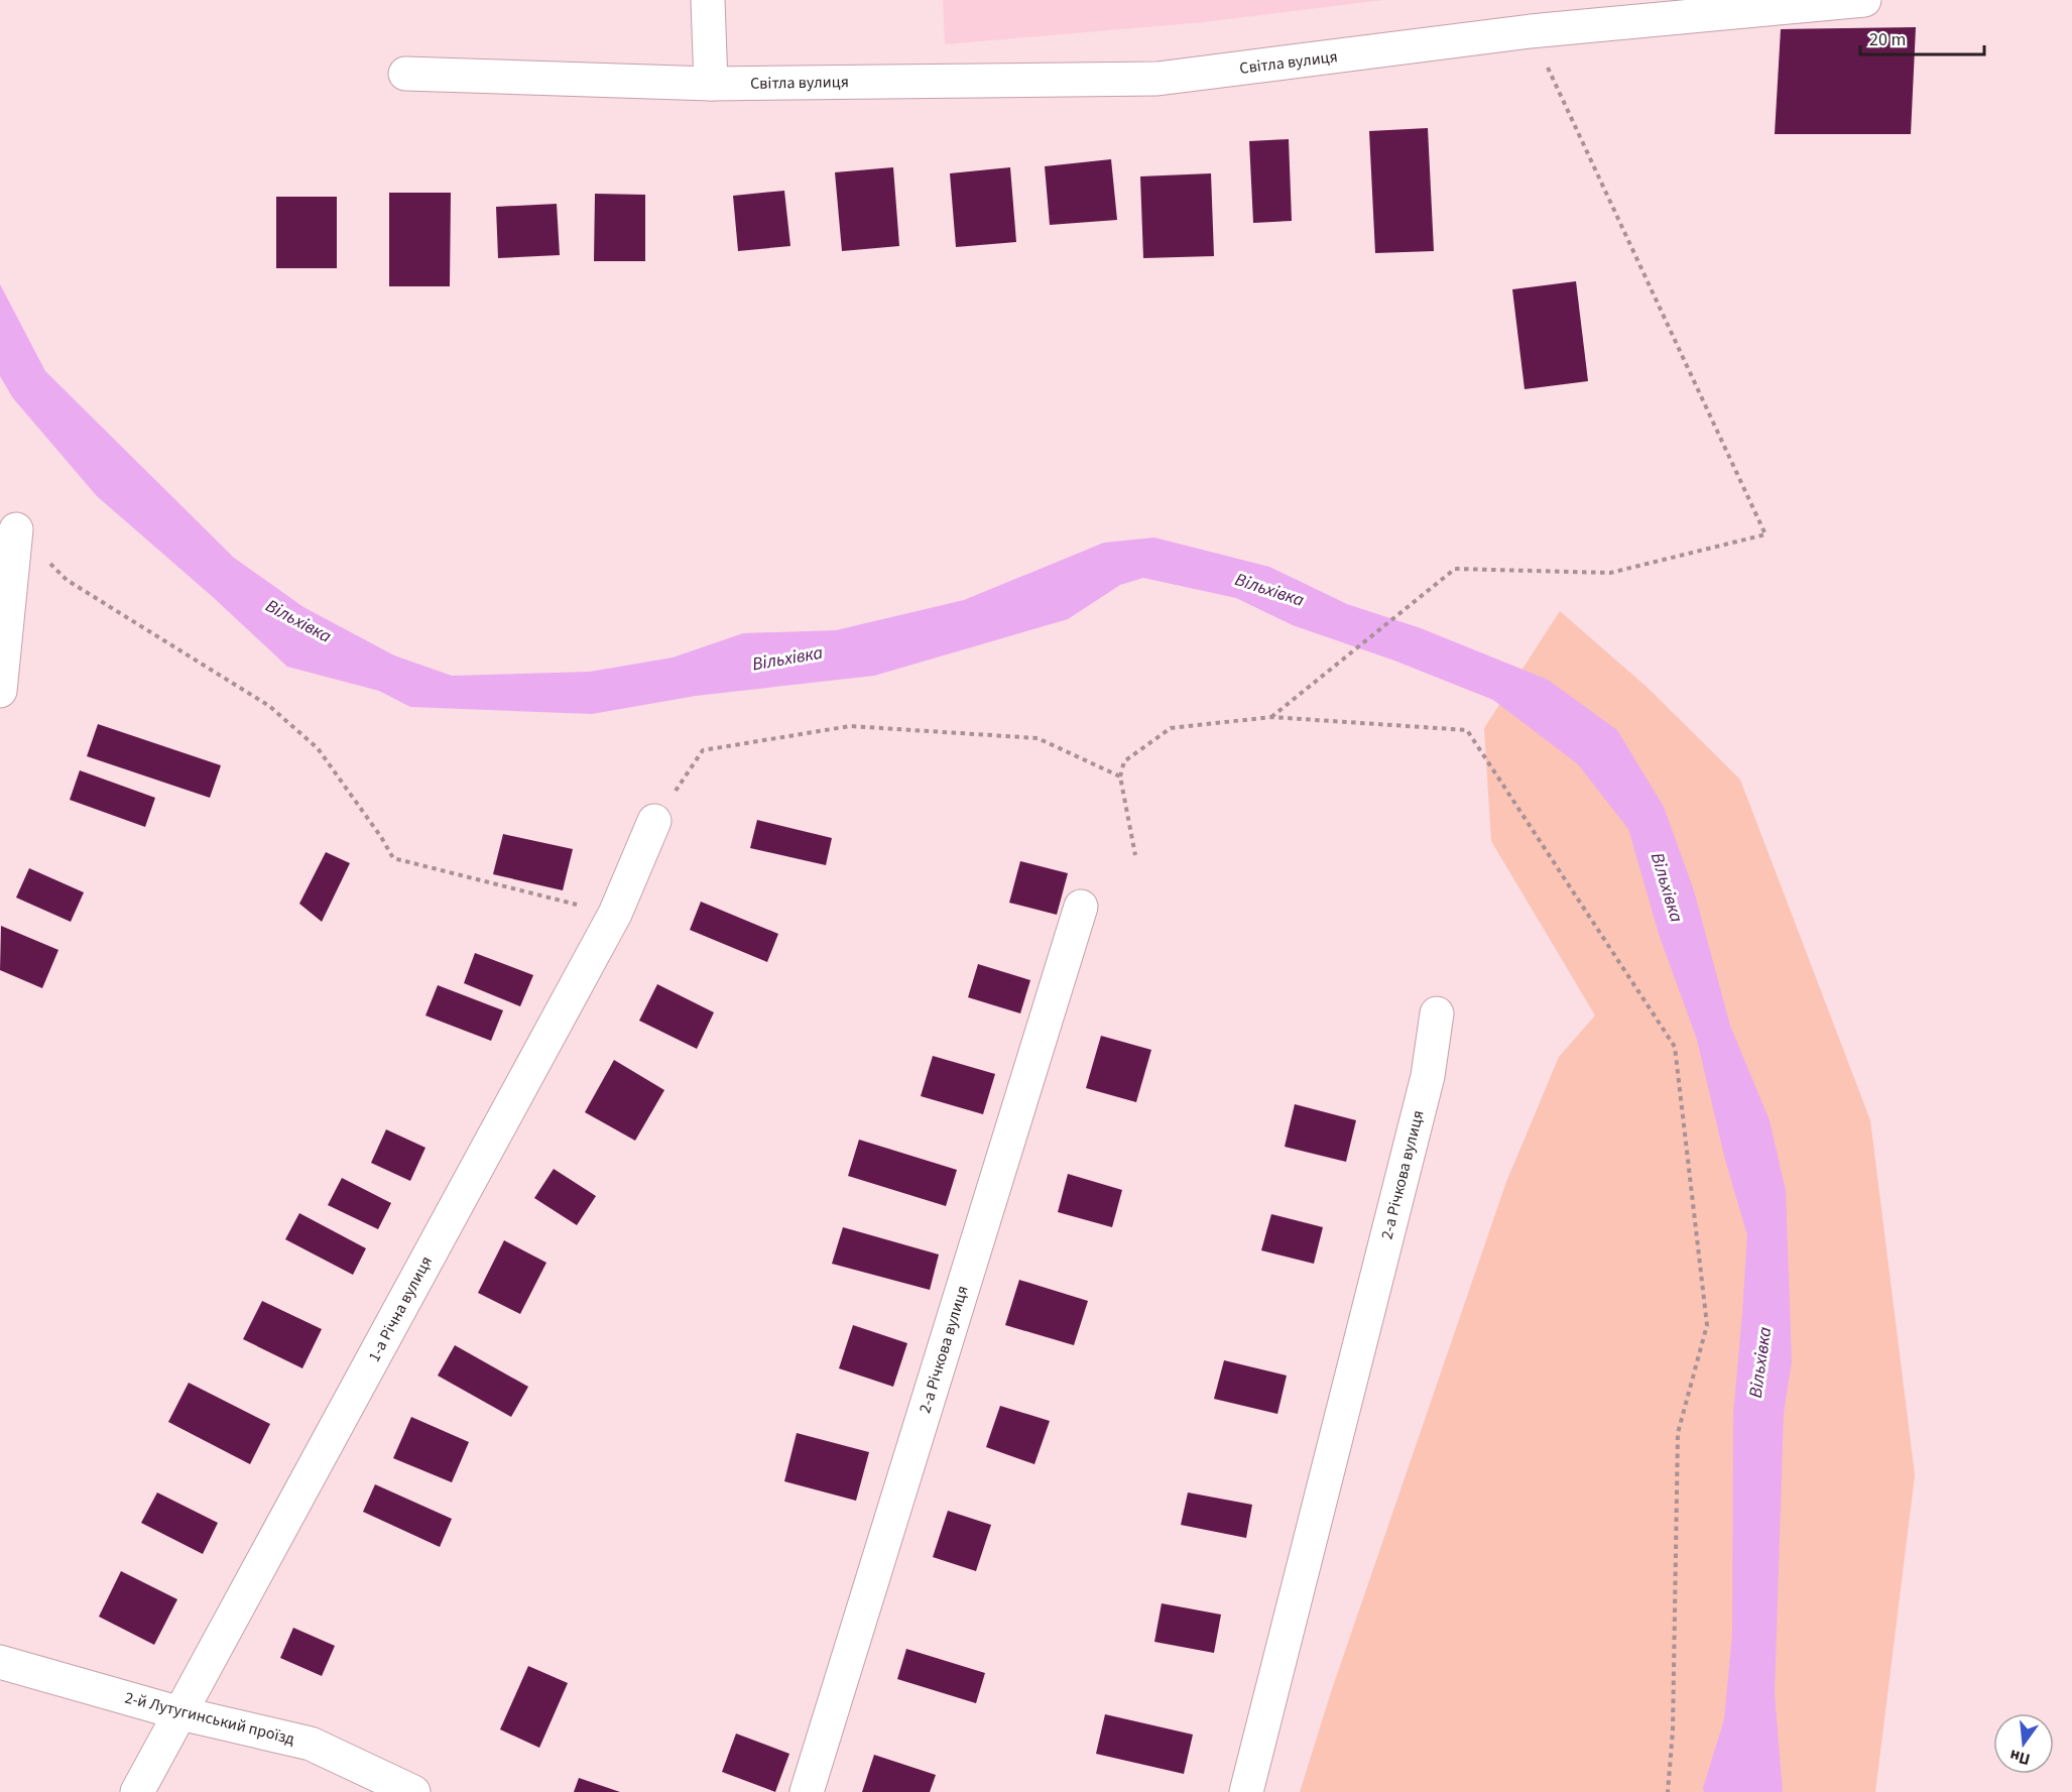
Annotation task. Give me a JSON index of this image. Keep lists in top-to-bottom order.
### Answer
{
  "streets": {
    "street": [
      "Світла вулиця",
      "2-а Річкова вулиця",
      "1-а Річна вулиця",
      "2-й Лутугинський проїзд"
    ]
  },
  "crossings": [
    ["1-а Річна вулиця", "2-й Лутугинський проїзд"]
  ],
  "water": ["Вільхівка"],
  "scale_bar": "20 m",
  "north": "bottom"
}
